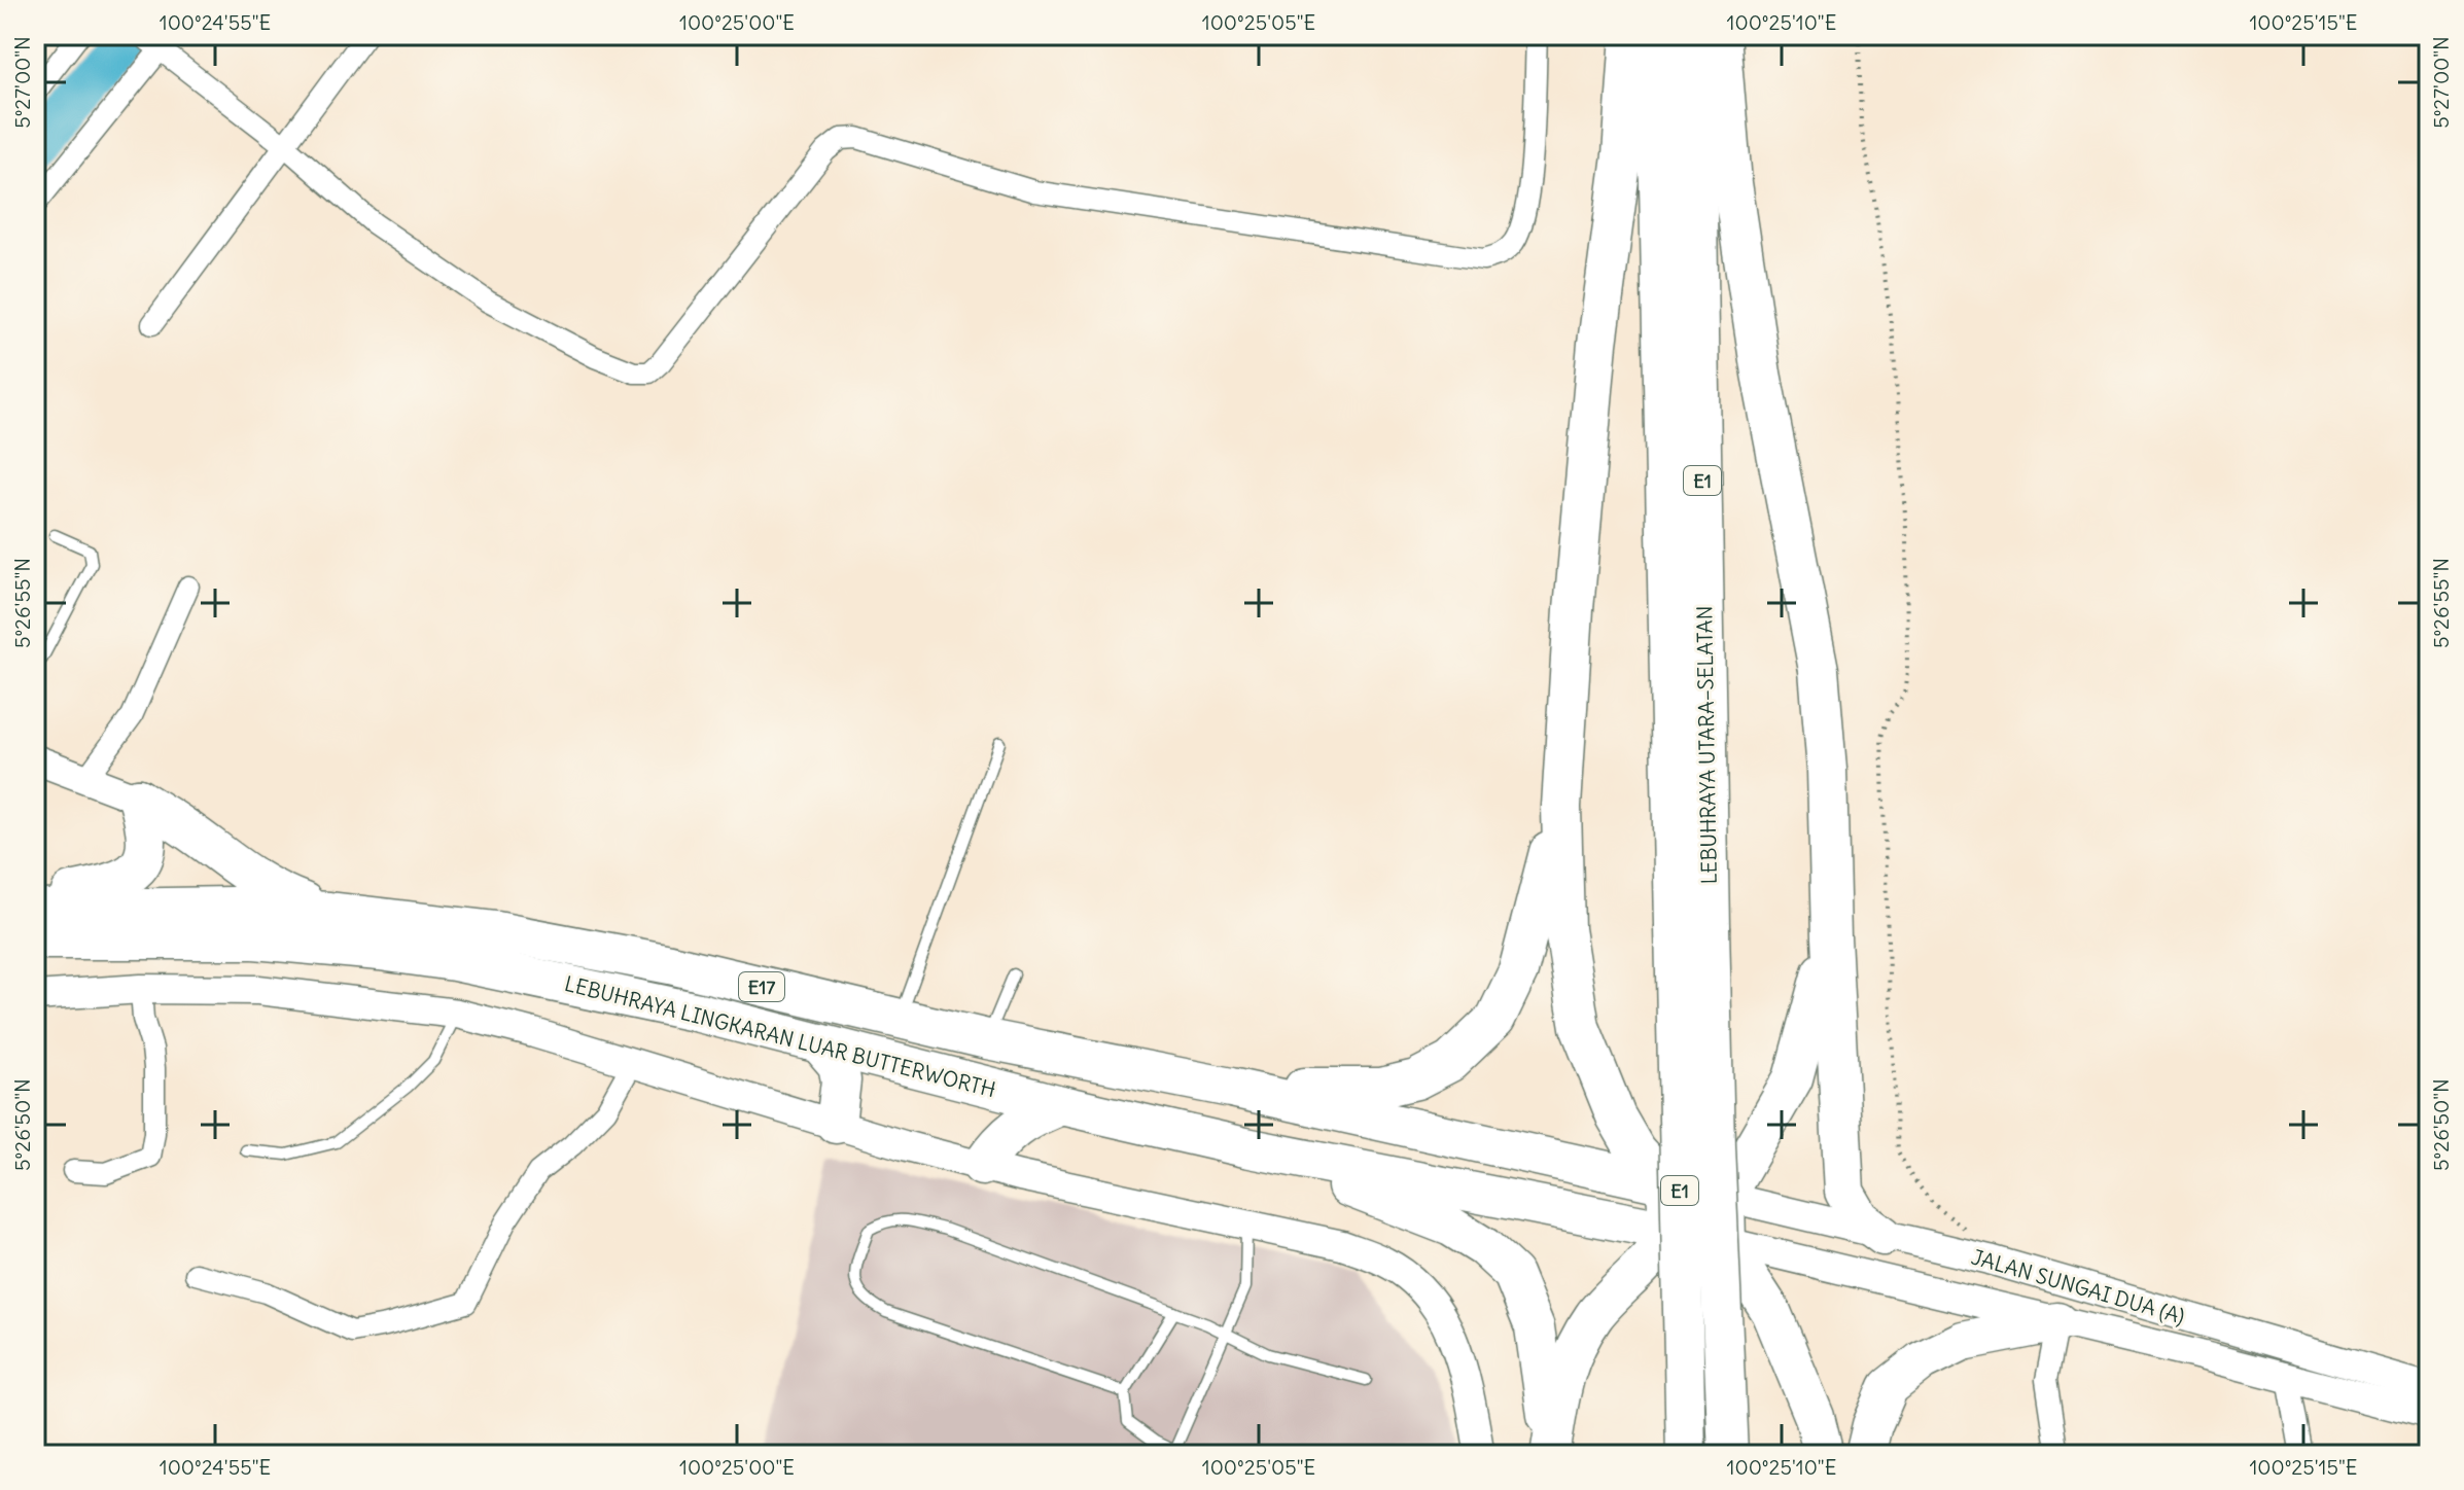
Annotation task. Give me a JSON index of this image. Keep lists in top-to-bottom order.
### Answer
{
  "streets": {
    "highway": [
      "E1",
      "LEBUHRAYA UTARA–SELATAN",
      "E17",
      "LEBUHRAYA LINGKARAN LUAR BUTTERWORTH"
    ],
    "main road": ["JALAN SUNGAI DUA (A)"]
  },
  "coordinates": [
    "100°24'55\"E",
    "100°25'00\"E",
    "100°25'05\"E",
    "100°25'10\"E",
    "100°25'15\"E",
    "5°27'00\"N",
    "5°26'55\"N",
    "5°26'50\"N"
  ]
}
